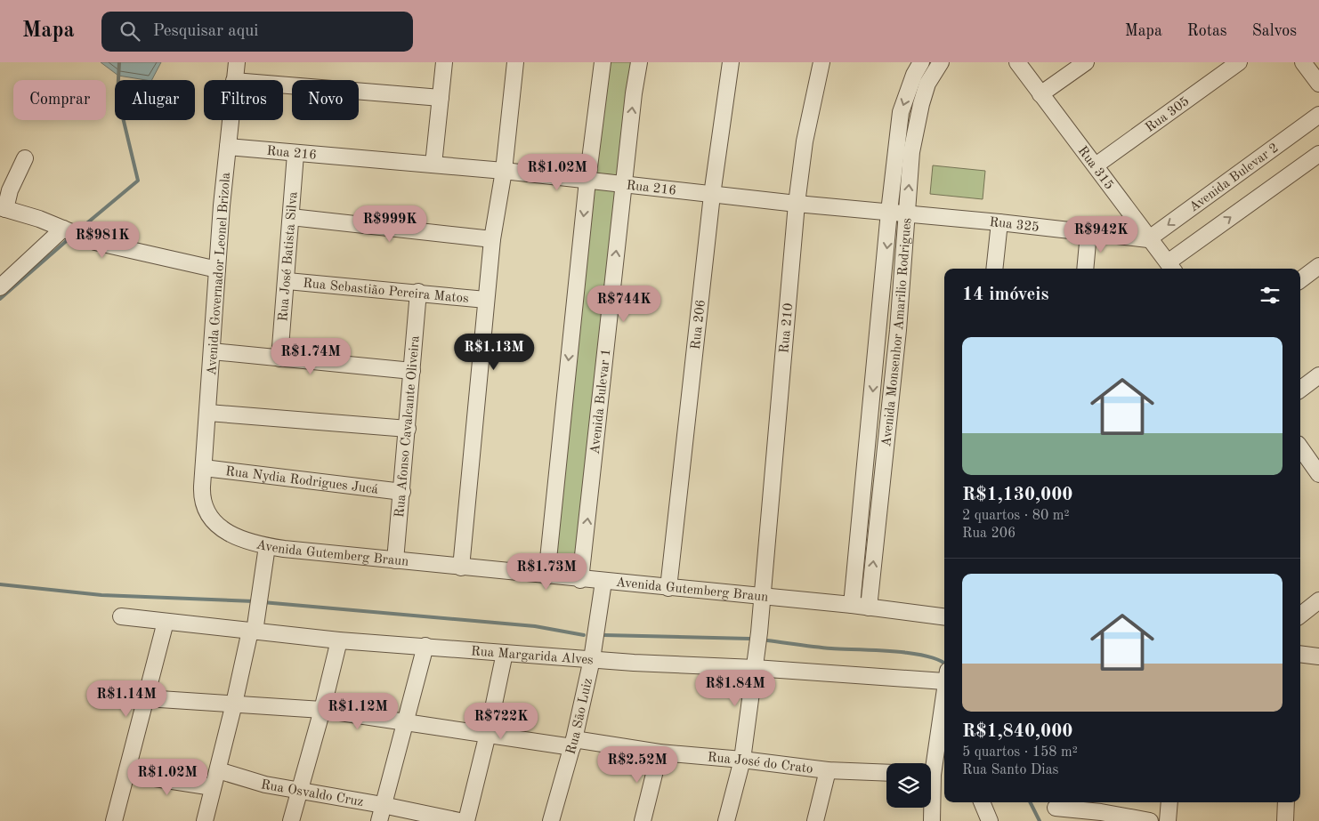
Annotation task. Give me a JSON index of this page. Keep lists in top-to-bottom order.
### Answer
{
  "streets": {
    "street": [
      "Rua 305",
      "Rua 216",
      "Rua 315",
      "Avenida Bulevar 2",
      "Rua 325",
      "Rua José Batista Silva",
      "Avenida Governador Leonel Brizola",
      "Rua Sebastião Pereira Matos",
      "Rua 206",
      "Rua 210",
      "Avenida Monsenhor Amarilio Rodrigues",
      "Avenida Bulevar 1",
      "Rua Afonso Cavalcante Oliveira",
      "Rua Nydia Rodrigues Jucá",
      "Avenida Gutemberg Braun",
      "Rua Margarida Alves",
      "Rua São Luiz",
      "Rua José do Crato",
      "Rua Osvaldo Cruz"
    ]
  },
  "crossings": [
    ["Rua 305", "Rua 315"],
    ["Rua 216", "Rua 325"],
    ["Rua 216", "Rua José Batista Silva"],
    ["Rua 216", "Avenida Governador Leonel Brizola"],
    ["Rua 216", "Rua 206"],
    ["Rua 216", "Rua 210"],
    ["Rua 216", "Avenida Monsenhor Amarilio Rodrigues"],
    ["Rua 216", "Avenida Bulevar 1"],
    ["Rua 315", "Avenida Bulevar 2"],
    ["Rua 315", "Rua 325"],
    ["Avenida Bulevar 2", "Rua 325"],
    ["Rua 325", "Avenida Monsenhor Amarilio Rodrigues"],
    ["Rua José Batista Silva", "Rua Sebastião Pereira Matos"],
    ["Avenida Governador Leonel Brizola", "Rua Nydia Rodrigues Jucá"],
    ["Avenida Governador Leonel Brizola", "Avenida Gutemberg Braun"],
    ["Rua Sebastião Pereira Matos", "Rua Afonso Cavalcante Oliveira"],
    ["Rua 206", "Avenida Gutemberg Braun"],
    ["Rua 210", "Avenida Gutemberg Braun"],
    ["Rua 210", "Rua Margarida Alves"],
    ["Rua 210", "Rua José do Crato"],
    ["Avenida Monsenhor Amarilio Rodrigues", "Avenida Gutemberg Braun"],
    ["Avenida Bulevar 1", "Avenida Gutemberg Braun"],
    ["Rua Afonso Cavalcante Oliveira", "Rua Nydia Rodrigues Jucá"],
    ["Rua Afonso Cavalcante Oliveira", "Avenida Gutemberg Braun"],
    ["Avenida Gutemberg Braun", "Rua São Luiz"],
    ["Rua Margarida Alves", "Rua São Luiz"],
    ["Rua São Luiz", "Rua José do Crato"]
  ],
  "page": {
    "header": "Mapa",
    "search": "Pesquisar aqui",
    "nav": ["Mapa", "Rotas", "Salvos"],
    "chip": [
      "Comprar",
      "Alugar",
      "Filtros",
      "Novo"
    ],
    "price": [
      "R$1.02M",
      "R$999K",
      "R$942K",
      "R$981K",
      "R$744K",
      "R$1.13M",
      "R$1.74M",
      "R$1.73M",
      "R$1.84M",
      "R$1.14M",
      "R$1.12M",
      "R$722K",
      "R$2.52M",
      "R$1.02M"
    ],
    "heading": "14 imóveis",
    "list": [
      {
        "name": "R$1,130,000",
        "note": "2 quartos · 80 m² · Rua 206"
      },
      {
        "name": "R$1,840,000",
        "note": "5 quartos · 158 m² · Rua Santo Dias"
      }
    ]
  }
}
